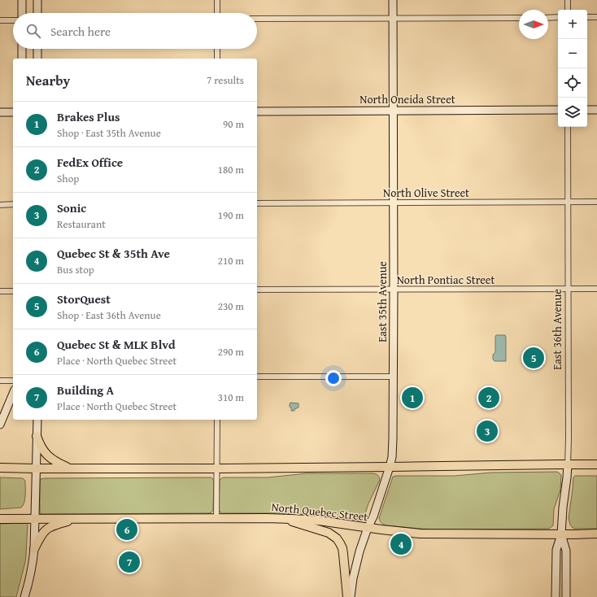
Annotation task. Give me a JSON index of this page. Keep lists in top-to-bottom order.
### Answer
{
  "streets": {
    "main road": ["North Quebec Street"],
    "street": [
      "North Oneida Street",
      "North Olive Street",
      "North Pontiac Street",
      "East 35th Avenue",
      "East 36th Avenue"
    ]
  },
  "crossings": [
    ["North Oneida Street", "East 35th Avenue"],
    ["North Olive Street", "East 35th Avenue"],
    ["North Olive Street", "East 36th Avenue"],
    ["North Pontiac Street", "East 35th Avenue"],
    ["North Pontiac Street", "East 36th Avenue"],
    ["East 35th Avenue", "North Quebec Street"],
    ["East 36th Avenue", "North Quebec Street"]
  ],
  "north": "right",
  "page": {
    "map_buttons": ["+", "−"],
    "search": "Search here",
    "heading": ["Nearby", "7 results"],
    "list": [
      {
        "mark": "1",
        "name": "Brakes Plus",
        "note": "Shop · East 35th Avenue",
        "value": "90 m"
      },
      {
        "mark": "2",
        "name": "FedEx Office",
        "note": "Shop",
        "value": "180 m"
      },
      {
        "mark": "3",
        "name": "Sonic",
        "note": "Restaurant",
        "value": "190 m"
      },
      {
        "mark": "4",
        "name": "Quebec St & 35th Ave",
        "note": "Bus stop",
        "value": "210 m"
      },
      {
        "mark": "5",
        "name": "StorQuest",
        "note": "Shop · East 36th Avenue",
        "value": "230 m"
      },
      {
        "mark": "6",
        "name": "Quebec St & MLK Blvd",
        "note": "Place · North Quebec Street",
        "value": "290 m"
      },
      {
        "mark": "7",
        "name": "Building A",
        "note": "Place · North Quebec Street",
        "value": "310 m"
      }
    ],
    "pins": [
      "5",
      "1",
      "2",
      "3",
      "6",
      "4",
      "7"
    ]
  }
}
